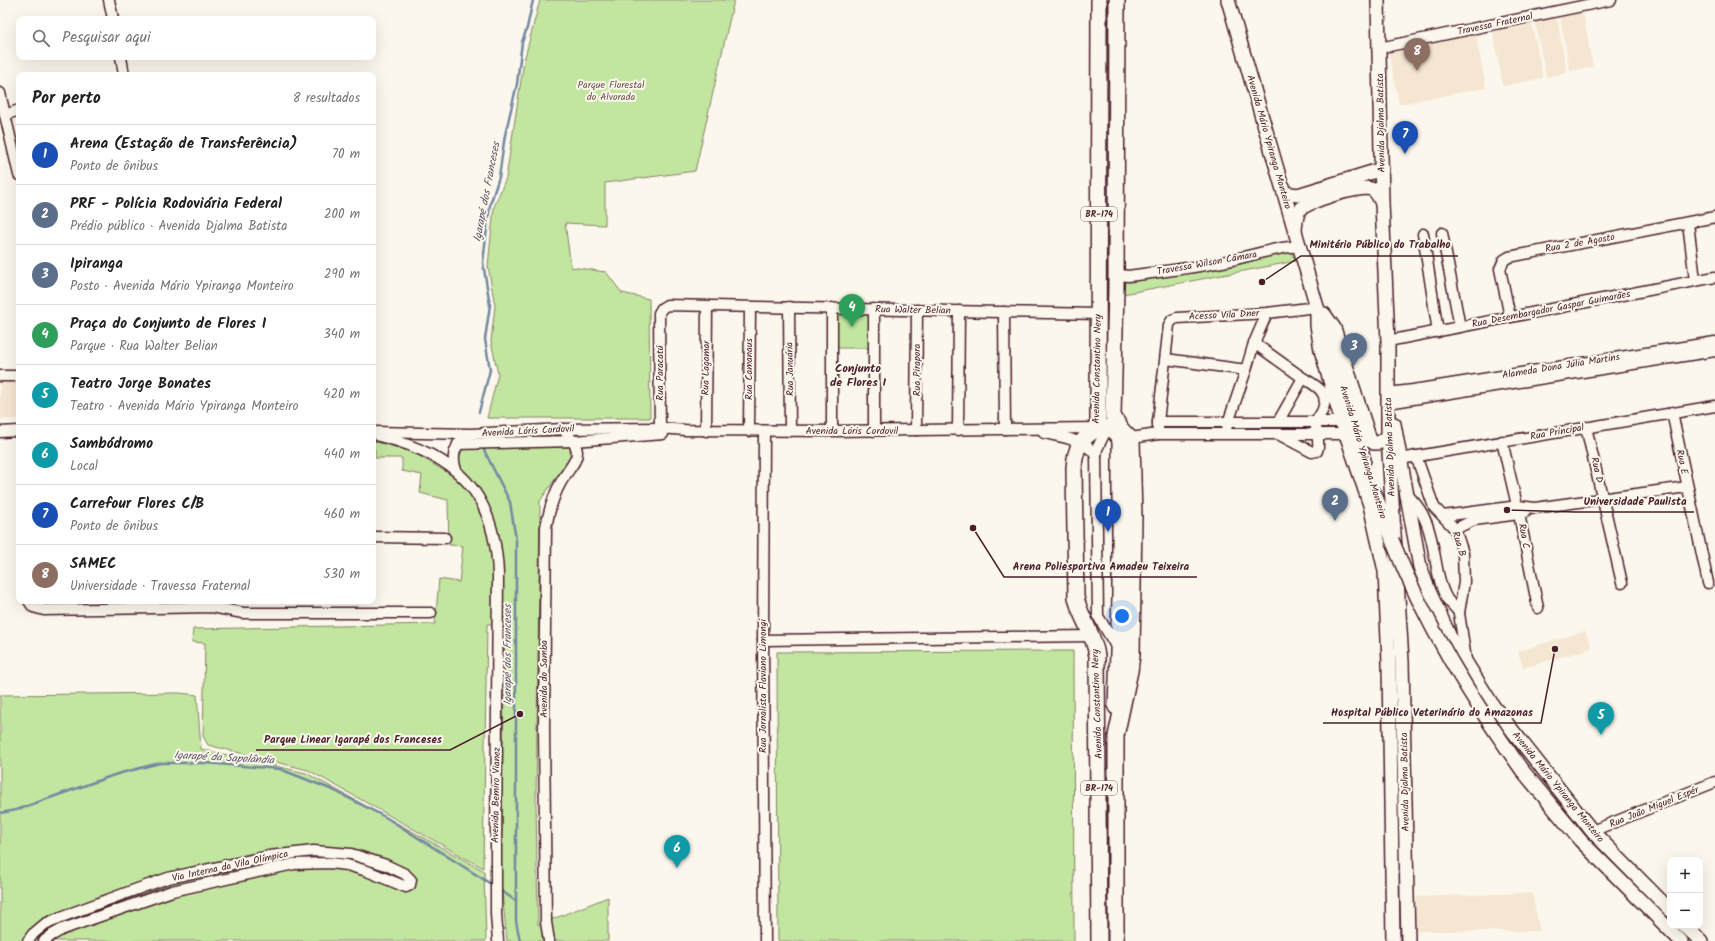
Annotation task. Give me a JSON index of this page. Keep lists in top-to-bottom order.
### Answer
{
  "streets": {
    "highway": ["BR-174", "Avenida Constantino Nery"],
    "main road": ["Avenida Djalma Batista", "Avenida Mário Ypiranga Monteiro"],
    "street": [
      "Travessa Fraternal",
      "Rua 2 de Agosto",
      "Travessa Wilson Câmara",
      "Rua Desembargador Gaspar Guimarães",
      "Rua Walter Belian",
      "Acesso Vila Dner",
      "Alameda Dona Júlia Martins",
      "Rua Lagamar",
      "Rua Camanaus",
      "Rua Januária",
      "Rua Pirapora",
      "Rua Paracatú",
      "Avenida Lóris Cordovil",
      "Rua Principal",
      "Rua E",
      "Rua D",
      "Rua C",
      "Rua B",
      "Avenida do Samba",
      "Rua Jornalista Flaviano Limongi",
      "Avenida Bemiro Vianez",
      "Rua João Miguel Espér",
      "Via Interna da Vila Olímpica"
    ]
  },
  "crossings": [
    ["Travessa Fraternal", "Avenida Djalma Batista"],
    ["Avenida Djalma Batista", "Avenida Mário Ypiranga Monteiro"],
    ["Avenida Djalma Batista", "Rua Desembargador Gaspar Guimarães"],
    ["Avenida Djalma Batista", "Acesso Vila Dner"],
    ["Avenida Djalma Batista", "Alameda Dona Júlia Martins"],
    ["Avenida Mário Ypiranga Monteiro", "Travessa Wilson Câmara"],
    ["Avenida Mário Ypiranga Monteiro", "Acesso Vila Dner"],
    ["Avenida Mário Ypiranga Monteiro", "Alameda Dona Júlia Martins"],
    ["Avenida Mário Ypiranga Monteiro", "Rua Principal"],
    ["Avenida Mário Ypiranga Monteiro", "Rua B"],
    ["Avenida Mário Ypiranga Monteiro", "Rua João Miguel Espér"],
    ["BR-174", "Avenida Constantino Nery"],
    ["BR-174", "Avenida Lóris Cordovil"],
    ["Rua 2 de Agosto", "Rua Desembargador Gaspar Guimarães"],
    ["Travessa Wilson Câmara", "Avenida Constantino Nery"],
    ["Rua Walter Belian", "Rua Lagamar"],
    ["Rua Walter Belian", "Rua Camanaus"],
    ["Rua Walter Belian", "Rua Januária"],
    ["Rua Walter Belian", "Avenida Constantino Nery"],
    ["Rua Walter Belian", "Rua Pirapora"],
    ["Rua Walter Belian", "Rua Paracatú"],
    ["Rua Lagamar", "Avenida Lóris Cordovil"],
    ["Rua Camanaus", "Avenida Lóris Cordovil"],
    ["Rua Januária", "Avenida Lóris Cordovil"],
    ["Avenida Constantino Nery", "Avenida Lóris Cordovil"],
    ["Rua Pirapora", "Avenida Lóris Cordovil"],
    ["Rua Paracatú", "Avenida Lóris Cordovil"],
    ["Avenida Lóris Cordovil", "Avenida do Samba"],
    ["Avenida Lóris Cordovil", "Rua Jornalista Flaviano Limongi"],
    ["Rua Principal", "Rua E"],
    ["Rua Principal", "Rua D"],
    ["Rua Principal", "Rua C"],
    ["Rua Principal", "Rua B"]
  ],
  "districts": ["Conjunto de Flores I"],
  "water": ["Igarapé dos Franceses", "Igarapé da Sapolândia"],
  "parks": ["Parque Florestal do Alvorada"],
  "places": [
    "Minitério Público do Trabalho",
    "Universidade Paulista",
    "Arena Poliesportiva Amadeu Teixeira",
    "Hospital Público Veterinário do Amazonas",
    "Parque Linear Igarapé dos Franceses"
  ],
  "page": {
    "search": "Pesquisar aqui",
    "pins": [
      "8",
      "7",
      "4",
      "3",
      "2",
      "1",
      "5",
      "6"
    ],
    "heading": ["Por perto", "8 resultados"],
    "list": [
      {
        "mark": "1",
        "name": "Arena (Estação de Transferência)",
        "note": "Ponto de ônibus",
        "value": "70 m"
      },
      {
        "mark": "2",
        "name": "PRF - Polícia Rodoviária Federal",
        "note": "Prédio público · Avenida Djalma Batista",
        "value": "200 m"
      },
      {
        "mark": "3",
        "name": "Ipiranga",
        "note": "Posto · Avenida Mário Ypiranga Monteiro",
        "value": "290 m"
      },
      {
        "mark": "4",
        "name": "Praça do Conjunto de Flores I",
        "note": "Parque · Rua Walter Belian",
        "value": "340 m"
      },
      {
        "mark": "5",
        "name": "Teatro Jorge Bonates",
        "note": "Teatro · Avenida Mário Ypiranga Monteiro",
        "value": "420 m"
      },
      {
        "mark": "6",
        "name": "Sambódromo",
        "note": "Local",
        "value": "440 m"
      },
      {
        "mark": "7",
        "name": "Carrefour Flores C/B",
        "note": "Ponto de ônibus",
        "value": "460 m"
      },
      {
        "mark": "8",
        "name": "SAMEC",
        "note": "Universidade · Travessa Fraternal",
        "value": "530 m"
      }
    ],
    "map_buttons": ["+", "−"]
  }
}
